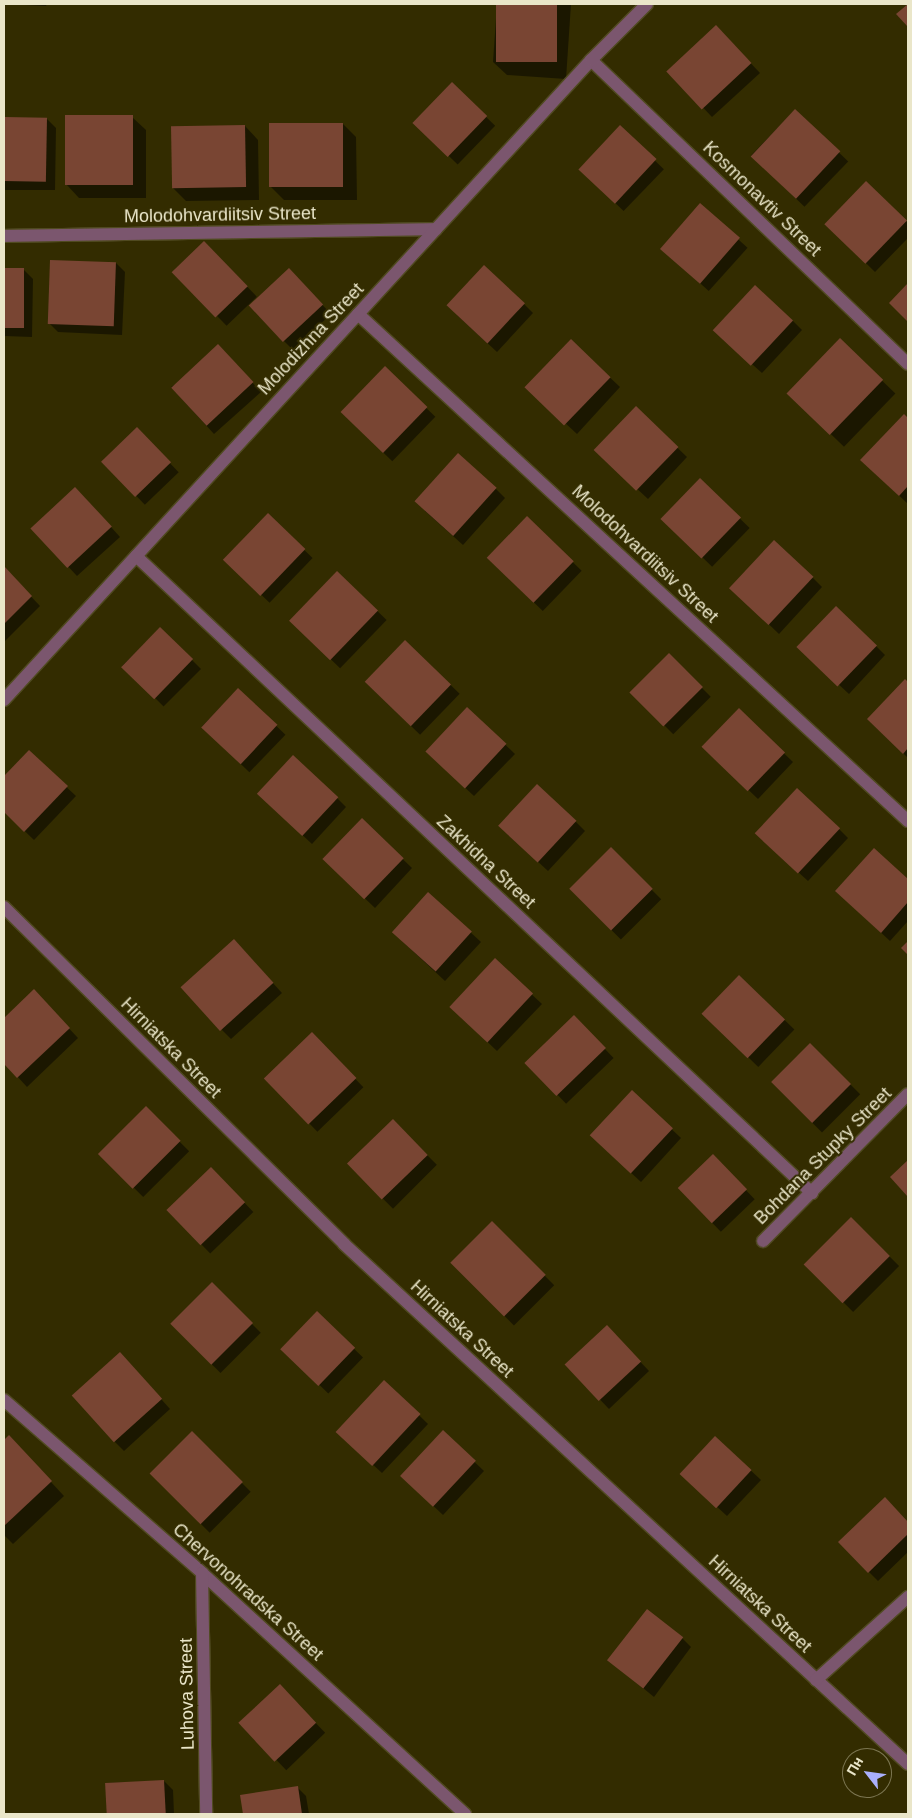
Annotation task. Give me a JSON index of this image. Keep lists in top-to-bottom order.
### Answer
{
  "streets": {
    "street": [
      "Kosmonavtiv Street",
      "Molodohvardiitsiv Street",
      "Molodizhna Street",
      "Zakhidna Street",
      "Hirniatska Street",
      "Bohdana Stupky Street",
      "Chervonohradska Street",
      "Luhova Street"
    ]
  },
  "crossings": [
    ["Kosmonavtiv Street", "Molodizhna Street"],
    ["Molodohvardiitsiv Street", "Molodizhna Street"],
    ["Molodizhna Street", "Zakhidna Street"],
    ["Zakhidna Street", "Bohdana Stupky Street"],
    ["Chervonohradska Street", "Luhova Street"]
  ],
  "north": "top left"
}
